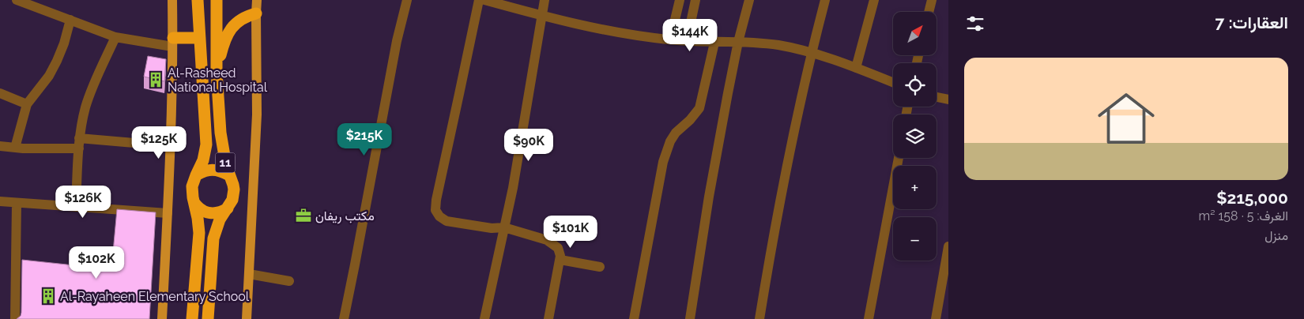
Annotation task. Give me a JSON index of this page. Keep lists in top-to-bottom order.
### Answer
{
  "streets": {
    "highway": ["11"]
  },
  "places": {
    "building": ["Al-Rasheed National Hospital", "Al-Rayaheen Elementary School"],
    "office": ["مكتب ريفان"]
  },
  "north": "top right",
  "page": {
    "heading": "العقارات: 7",
    "map_buttons": ["+", "−"],
    "price": [
      "$144K",
      "$215K",
      "$125K",
      "$90K",
      "$126K",
      "$101K",
      "$102K"
    ],
    "list": [
      {
        "name": "$215,000",
        "note": "الغرف: 5 · 158 m² · منزل"
      }
    ]
  }
}
